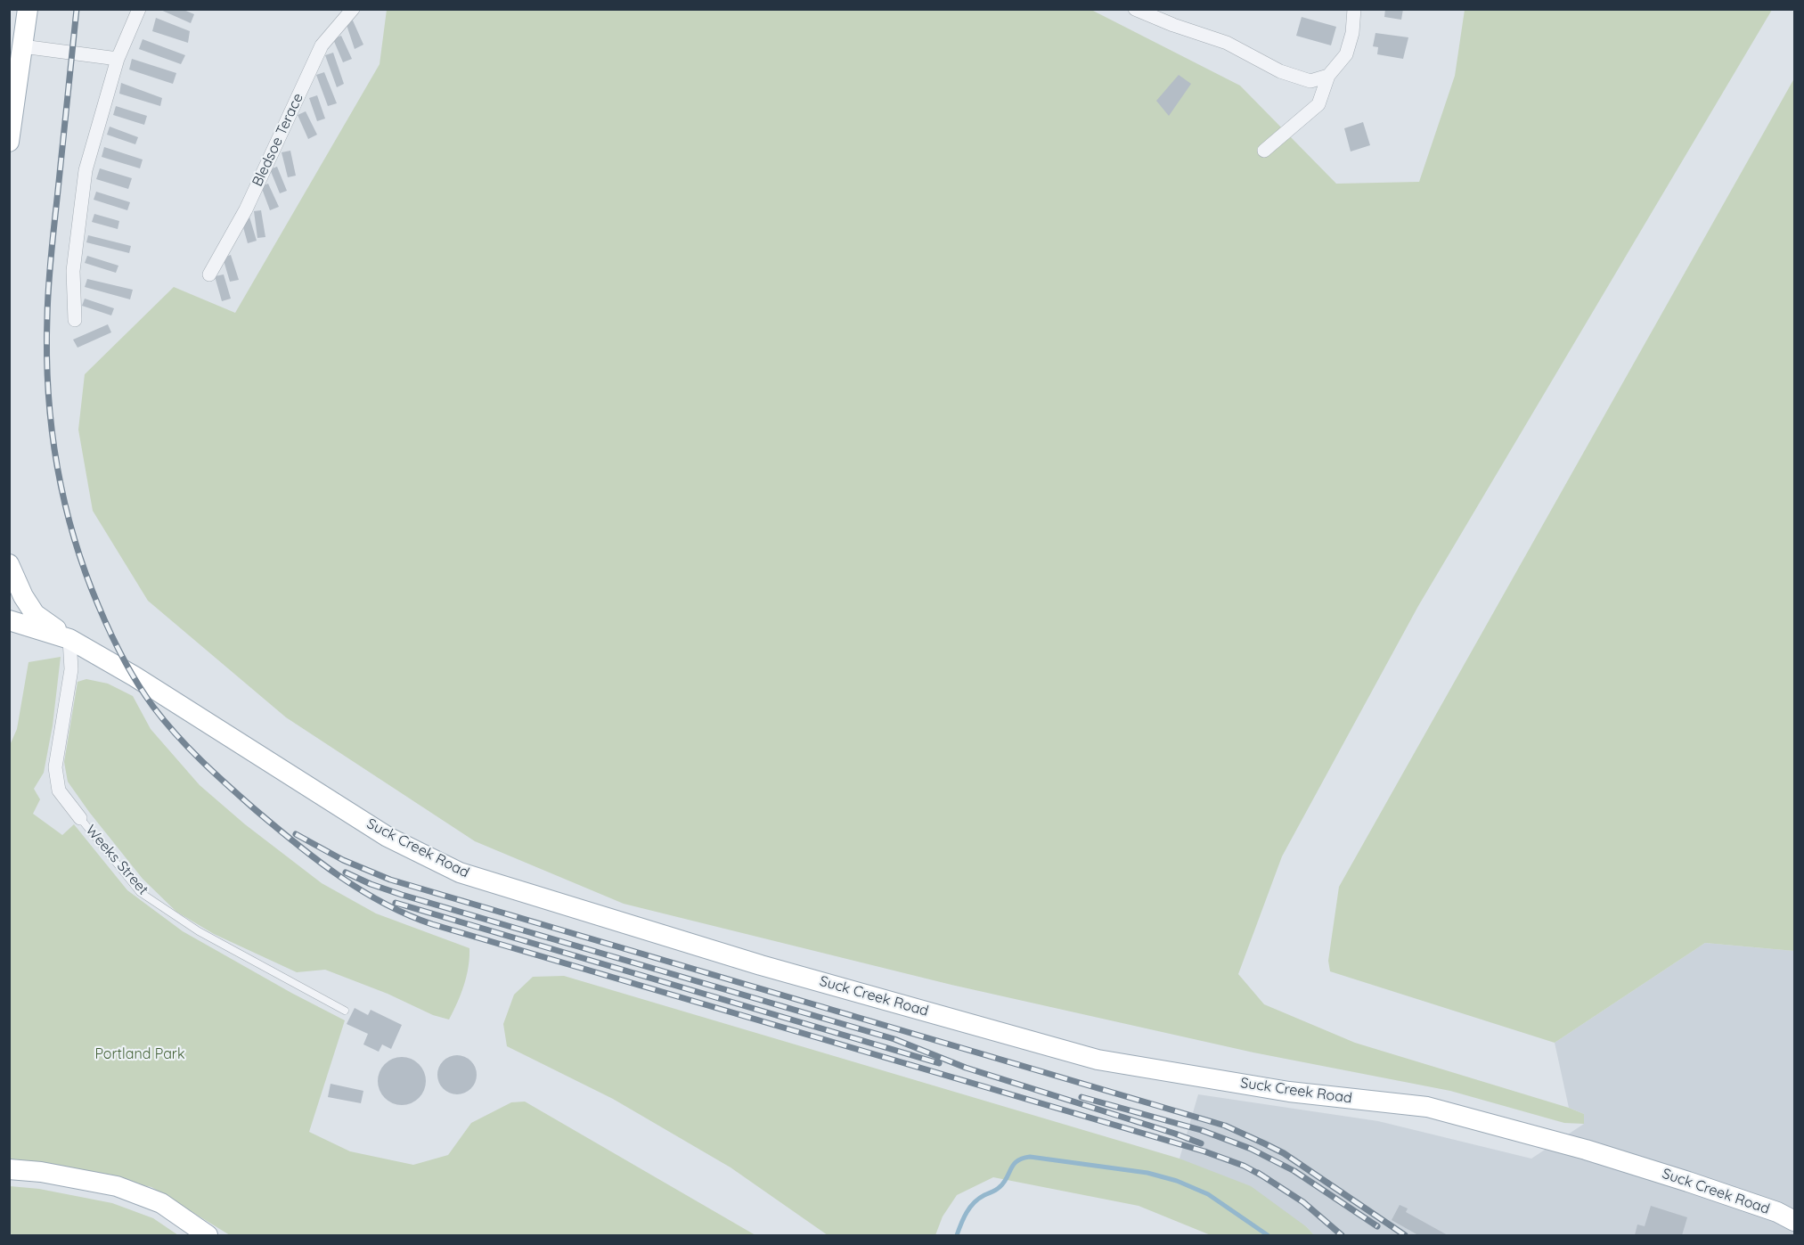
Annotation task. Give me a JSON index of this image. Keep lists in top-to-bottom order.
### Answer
{
  "streets": {
    "main road": ["Suck Creek Road"],
    "street": ["Bledsoe Terace", "Weeks Street"]
  },
  "crossings": [
    ["Suck Creek Road", "Weeks Street"]
  ],
  "parks": ["Portland Park"]
}
